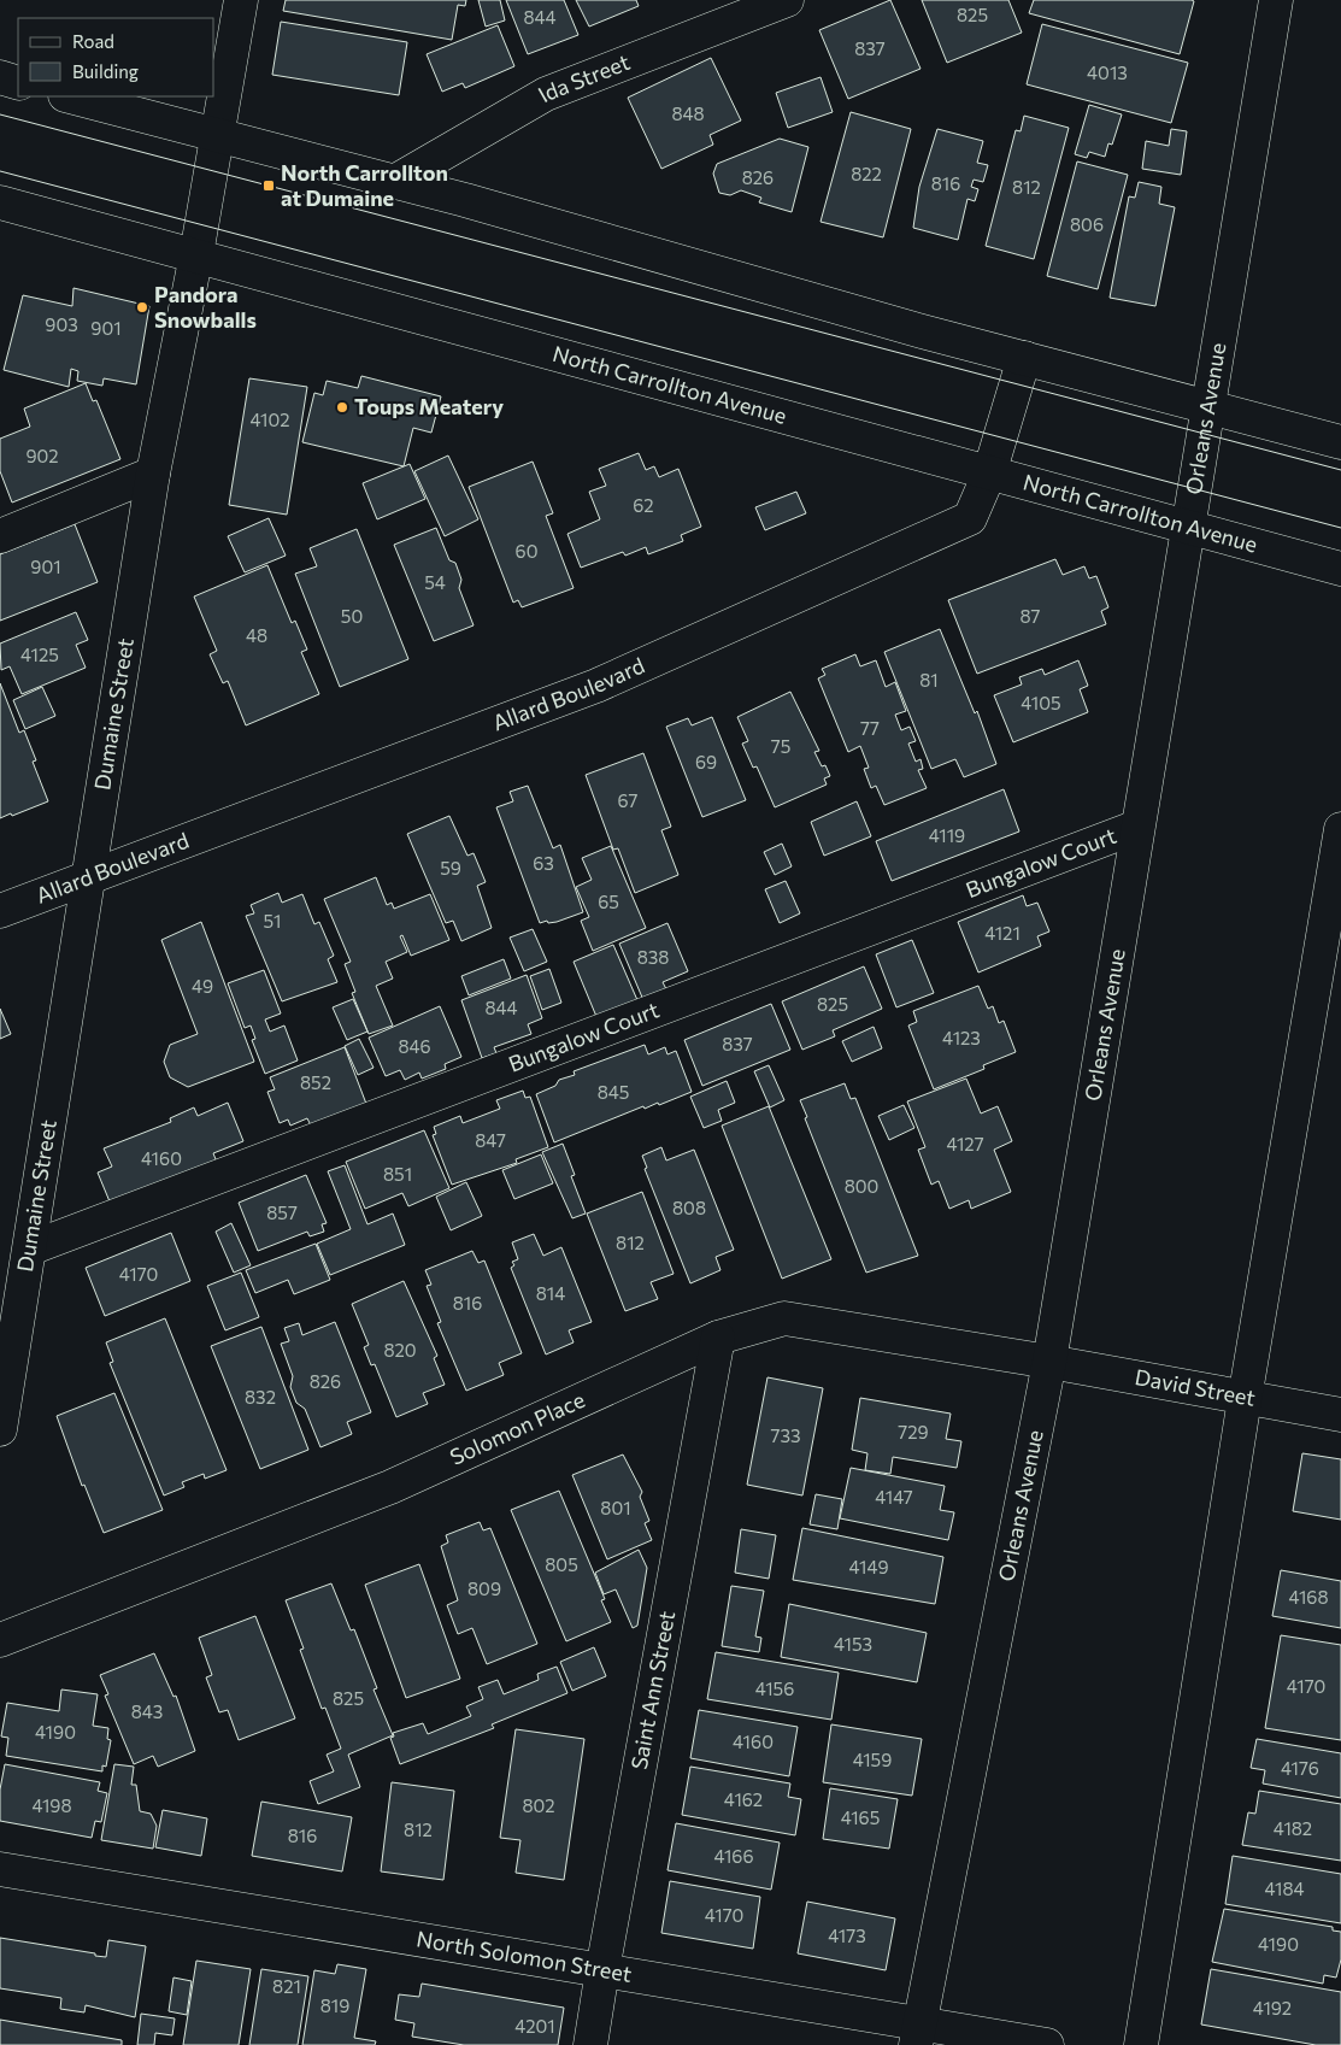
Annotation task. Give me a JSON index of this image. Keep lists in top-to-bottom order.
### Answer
{
  "streets": {
    "street": [
      "Ida Street",
      "North Carrollton Avenue",
      "Orleans Avenue",
      "Allard Boulevard",
      "Dumaine Street",
      "Bungalow Court",
      "David Street",
      "Solomon Place",
      "Saint Ann Street",
      "North Solomon Street"
    ]
  },
  "crossings": [
    ["North Carrollton Avenue", "Orleans Avenue"],
    ["North Carrollton Avenue", "Allard Boulevard"],
    ["North Carrollton Avenue", "Dumaine Street"],
    ["Orleans Avenue", "Bungalow Court"],
    ["Orleans Avenue", "David Street"],
    ["Orleans Avenue", "Solomon Place"],
    ["Orleans Avenue", "North Solomon Street"],
    ["Allard Boulevard", "Dumaine Street"],
    ["Dumaine Street", "Bungalow Court"],
    ["David Street", "Solomon Place"],
    ["Solomon Place", "Saint Ann Street"],
    ["Saint Ann Street", "North Solomon Street"]
  ],
  "places": {
    "transit": ["North Carrollton at Dumaine"],
    "other": ["Pandora Snowballs", "Toups Meatery"]
  },
  "house_numbers": [
    "825",
    "844",
    "837",
    "4013",
    "848",
    "822",
    "826",
    "816",
    "812",
    "806",
    "903",
    "901",
    "4102",
    "902",
    "62",
    "60",
    "901",
    "54",
    "50",
    "87",
    "48",
    "4125",
    "81",
    "4105",
    "77",
    "75",
    "69",
    "67",
    "4119",
    "63",
    "59",
    "65",
    "51",
    "4121",
    "838",
    "49",
    "825",
    "844",
    "4123",
    "837",
    "846",
    "852",
    "845",
    "847",
    "4127",
    "4160",
    "851",
    "800",
    "808",
    "857",
    "812",
    "4170",
    "814",
    "816",
    "820",
    "826",
    "832",
    "729",
    "733",
    "4147",
    "801",
    "805",
    "4149",
    "809",
    "4168",
    "4153",
    "4170",
    "4156",
    "825",
    "843",
    "4190",
    "4160",
    "4159",
    "4176",
    "4162",
    "4198",
    "802",
    "4165",
    "4182",
    "812",
    "816",
    "4166",
    "4184",
    "4170",
    "4173",
    "4190",
    "821",
    "819",
    "4192",
    "4201"
  ],
  "legend": ["Road", "Building"]
}
